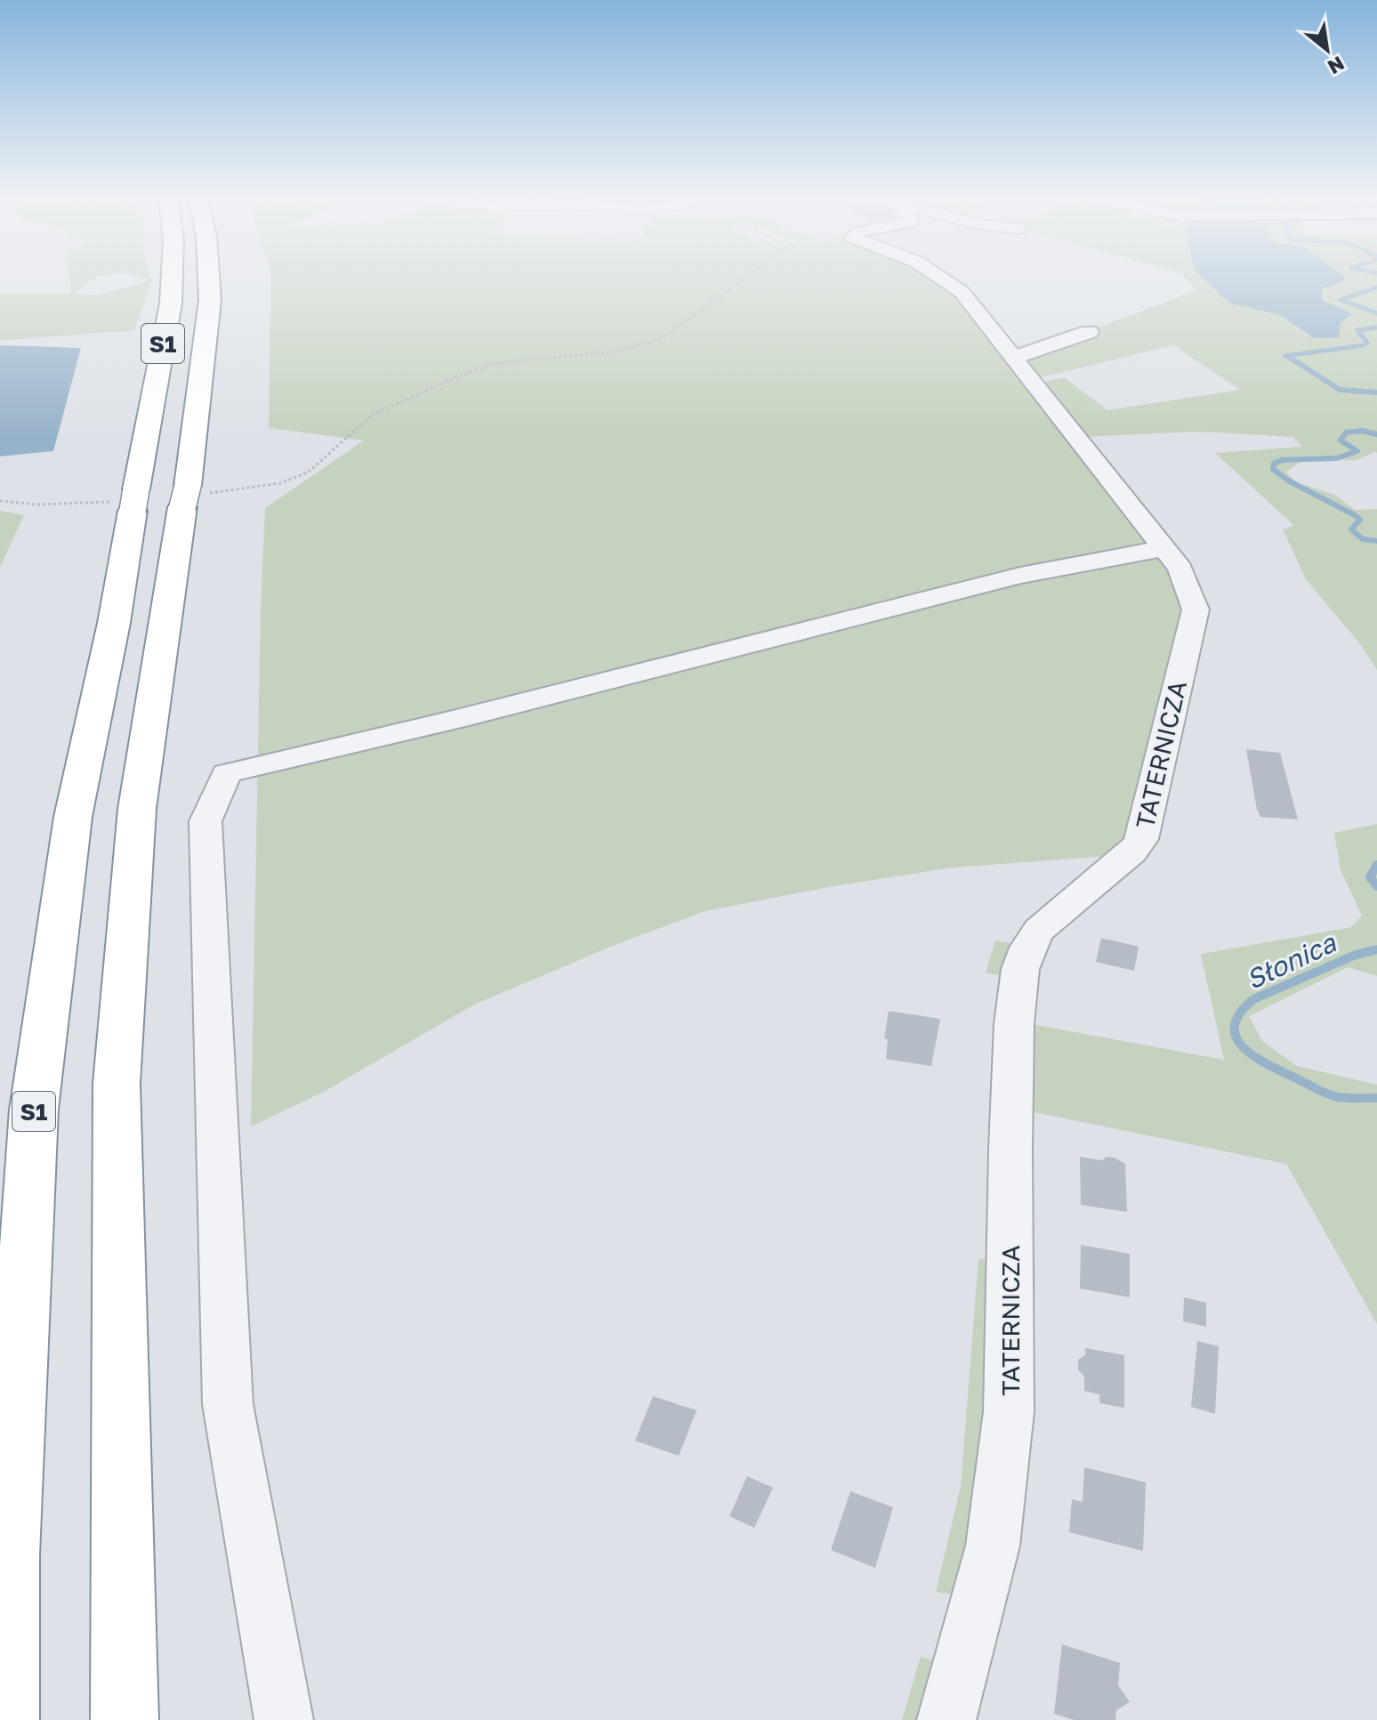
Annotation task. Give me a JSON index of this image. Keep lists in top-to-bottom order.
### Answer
{
  "streets": {
    "highway": ["S1"],
    "street": ["TATERNICZA"]
  },
  "water": ["Słonica"],
  "north": "bottom right"
}
